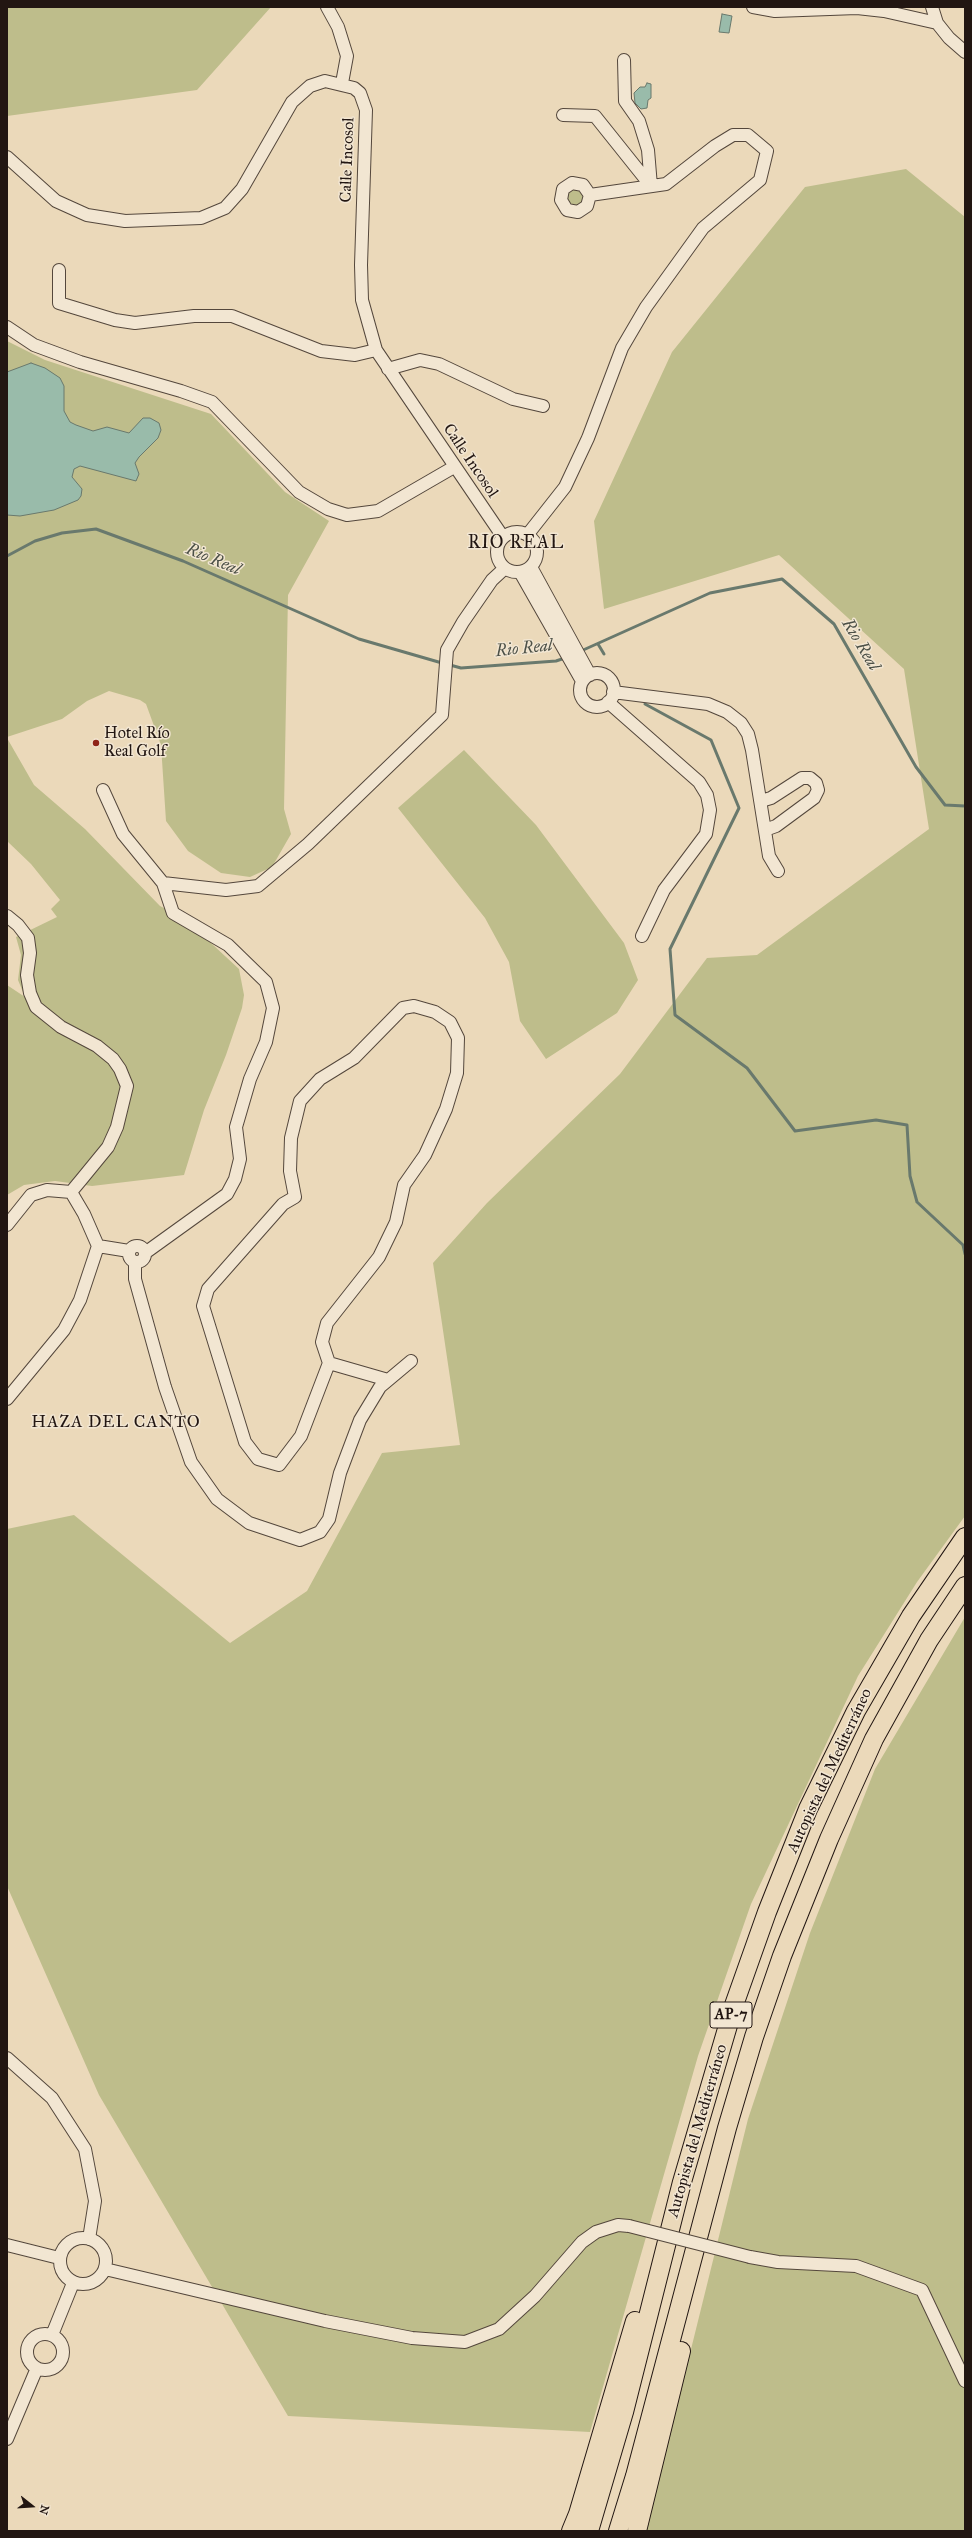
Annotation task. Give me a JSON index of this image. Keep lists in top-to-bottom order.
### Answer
{
  "streets": {
    "highway": ["Autopista del Mediterráneo", "AP-7"],
    "street": ["Calle Incosol"]
  },
  "districts": ["RIO REAL", "HAZA DEL CANTO"],
  "water": ["Rio Real"],
  "places": ["Hotel Río Real Golf"],
  "north": "right"
}
